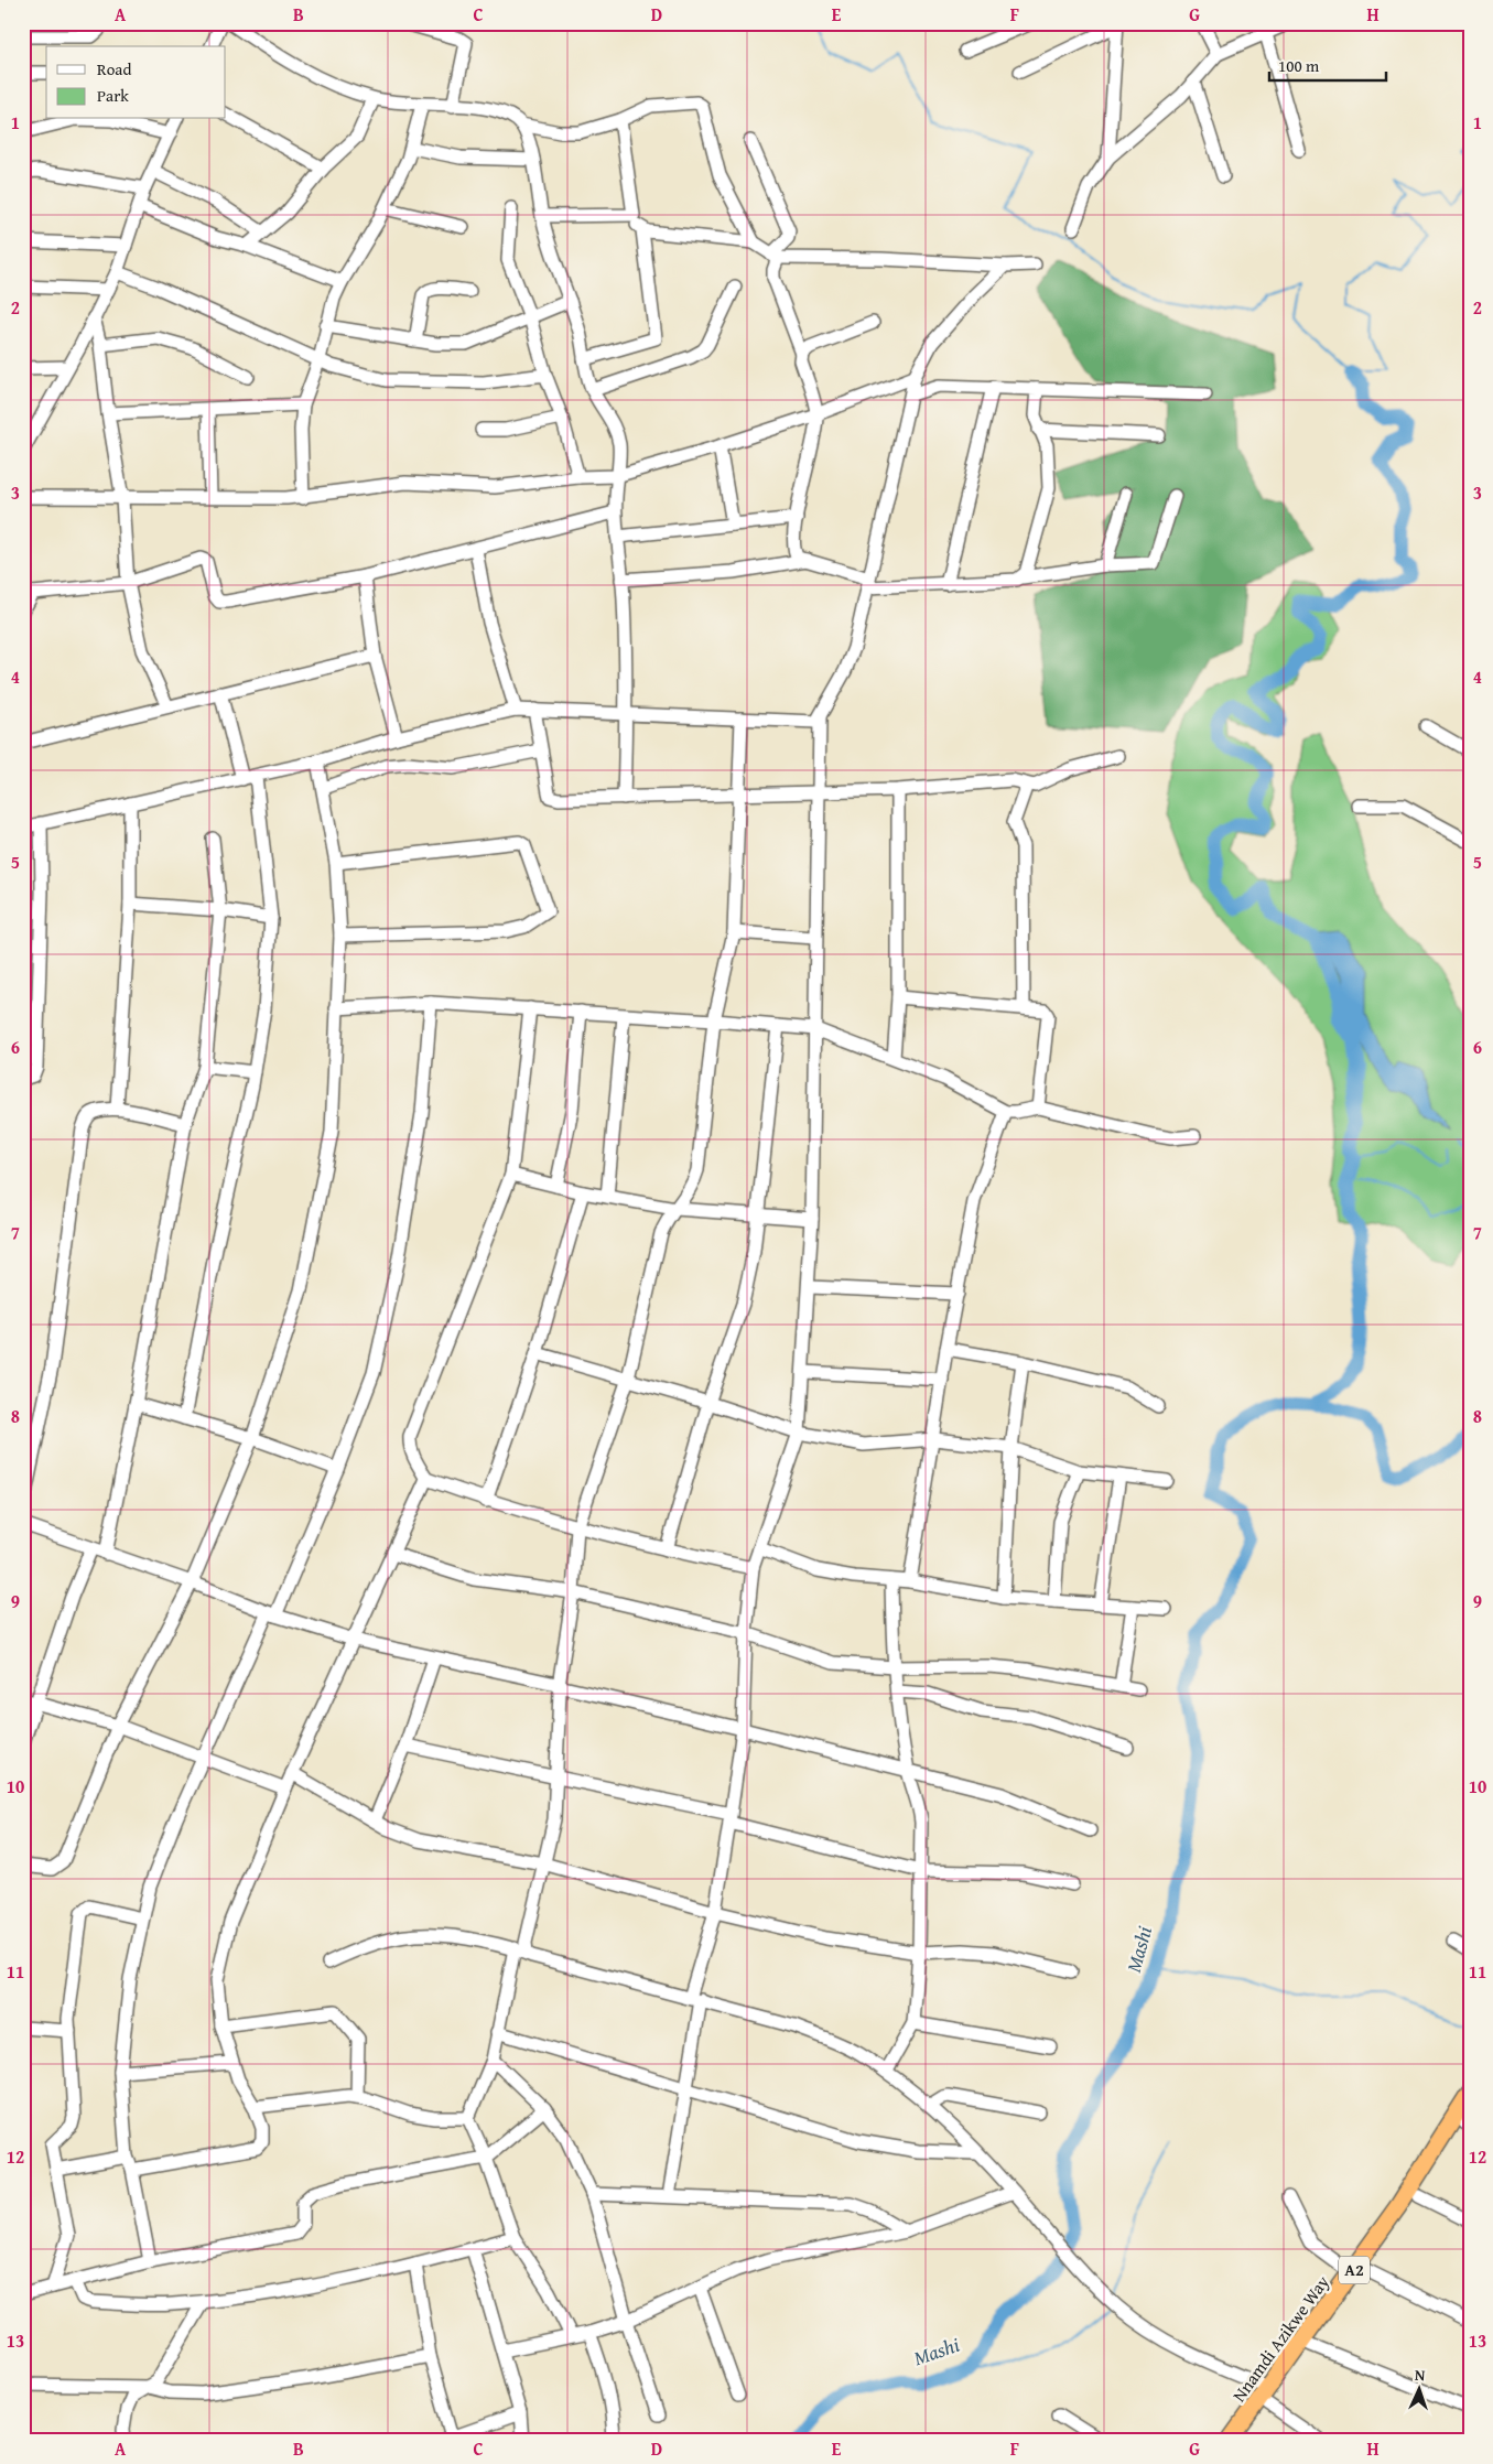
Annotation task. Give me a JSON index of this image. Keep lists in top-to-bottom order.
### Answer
{
  "streets": {
    "highway": ["A2", "Nnamdi Azikwe Way"]
  },
  "water": ["Mashi"],
  "legend": ["Road", "Park"],
  "scale_bar": "100 m",
  "north": "top",
  "grid": {
    "columns": [
      "A",
      "B",
      "C",
      "D",
      "E",
      "F",
      "G",
      "H"
    ],
    "rows": [
      "1",
      "2",
      "3",
      "4",
      "5",
      "6",
      "7",
      "8",
      "9",
      "10",
      "11",
      "12",
      "13"
    ]
  }
}
